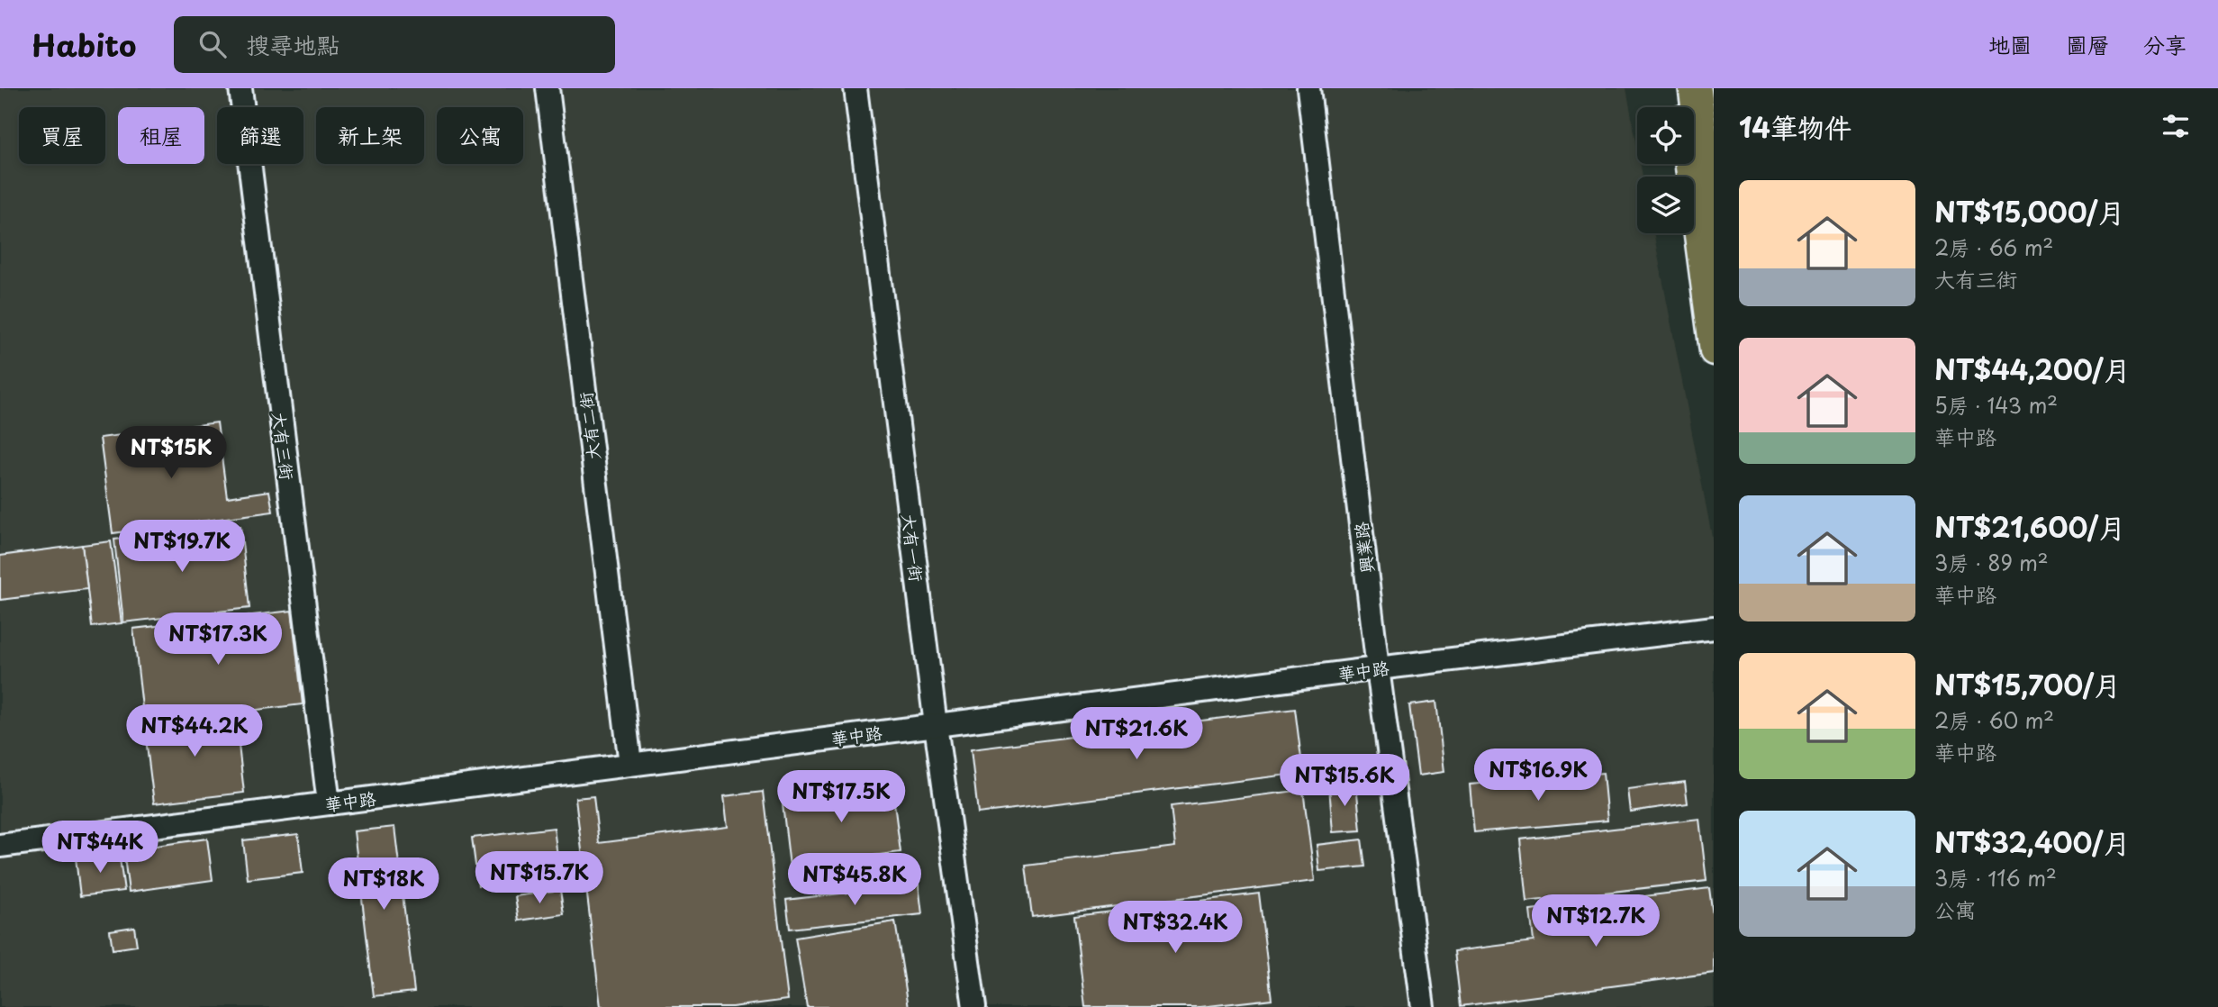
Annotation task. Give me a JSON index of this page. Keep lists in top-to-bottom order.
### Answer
{
  "streets": {
    "street": [
      "大有二街",
      "大有三街",
      "大有一街",
      "興業路",
      "華中路"
    ]
  },
  "crossings": [
    ["大有二街", "華中路"],
    ["大有三街", "華中路"],
    ["大有一街", "華中路"],
    ["興業路", "華中路"]
  ],
  "page": {
    "header": "Habito",
    "search": "搜尋地點",
    "nav": ["地圖", "圖層", "分享"],
    "heading": "14筆物件",
    "chip": [
      "買屋",
      "租屋",
      "篩選",
      "新上架",
      "公寓"
    ],
    "list": [
      {
        "name": "NT$15,000/月",
        "note": "2房 · 66 m² · 大有三街"
      },
      {
        "name": "NT$44,200/月",
        "note": "5房 · 143 m² · 華中路"
      },
      {
        "name": "NT$21,600/月",
        "note": "3房 · 89 m² · 華中路"
      },
      {
        "name": "NT$15,700/月",
        "note": "2房 · 60 m² · 華中路"
      },
      {
        "name": "NT$32,400/月",
        "note": "3房 · 116 m² · 公寓"
      }
    ],
    "price": [
      "NT$15K",
      "NT$19.7K",
      "NT$17.3K",
      "NT$44.2K",
      "NT$21.6K",
      "NT$16.9K",
      "NT$15.6K",
      "NT$17.5K",
      "NT$44K",
      "NT$15.7K",
      "NT$45.8K",
      "NT$18K",
      "NT$12.7K",
      "NT$32.4K"
    ]
  }
}
